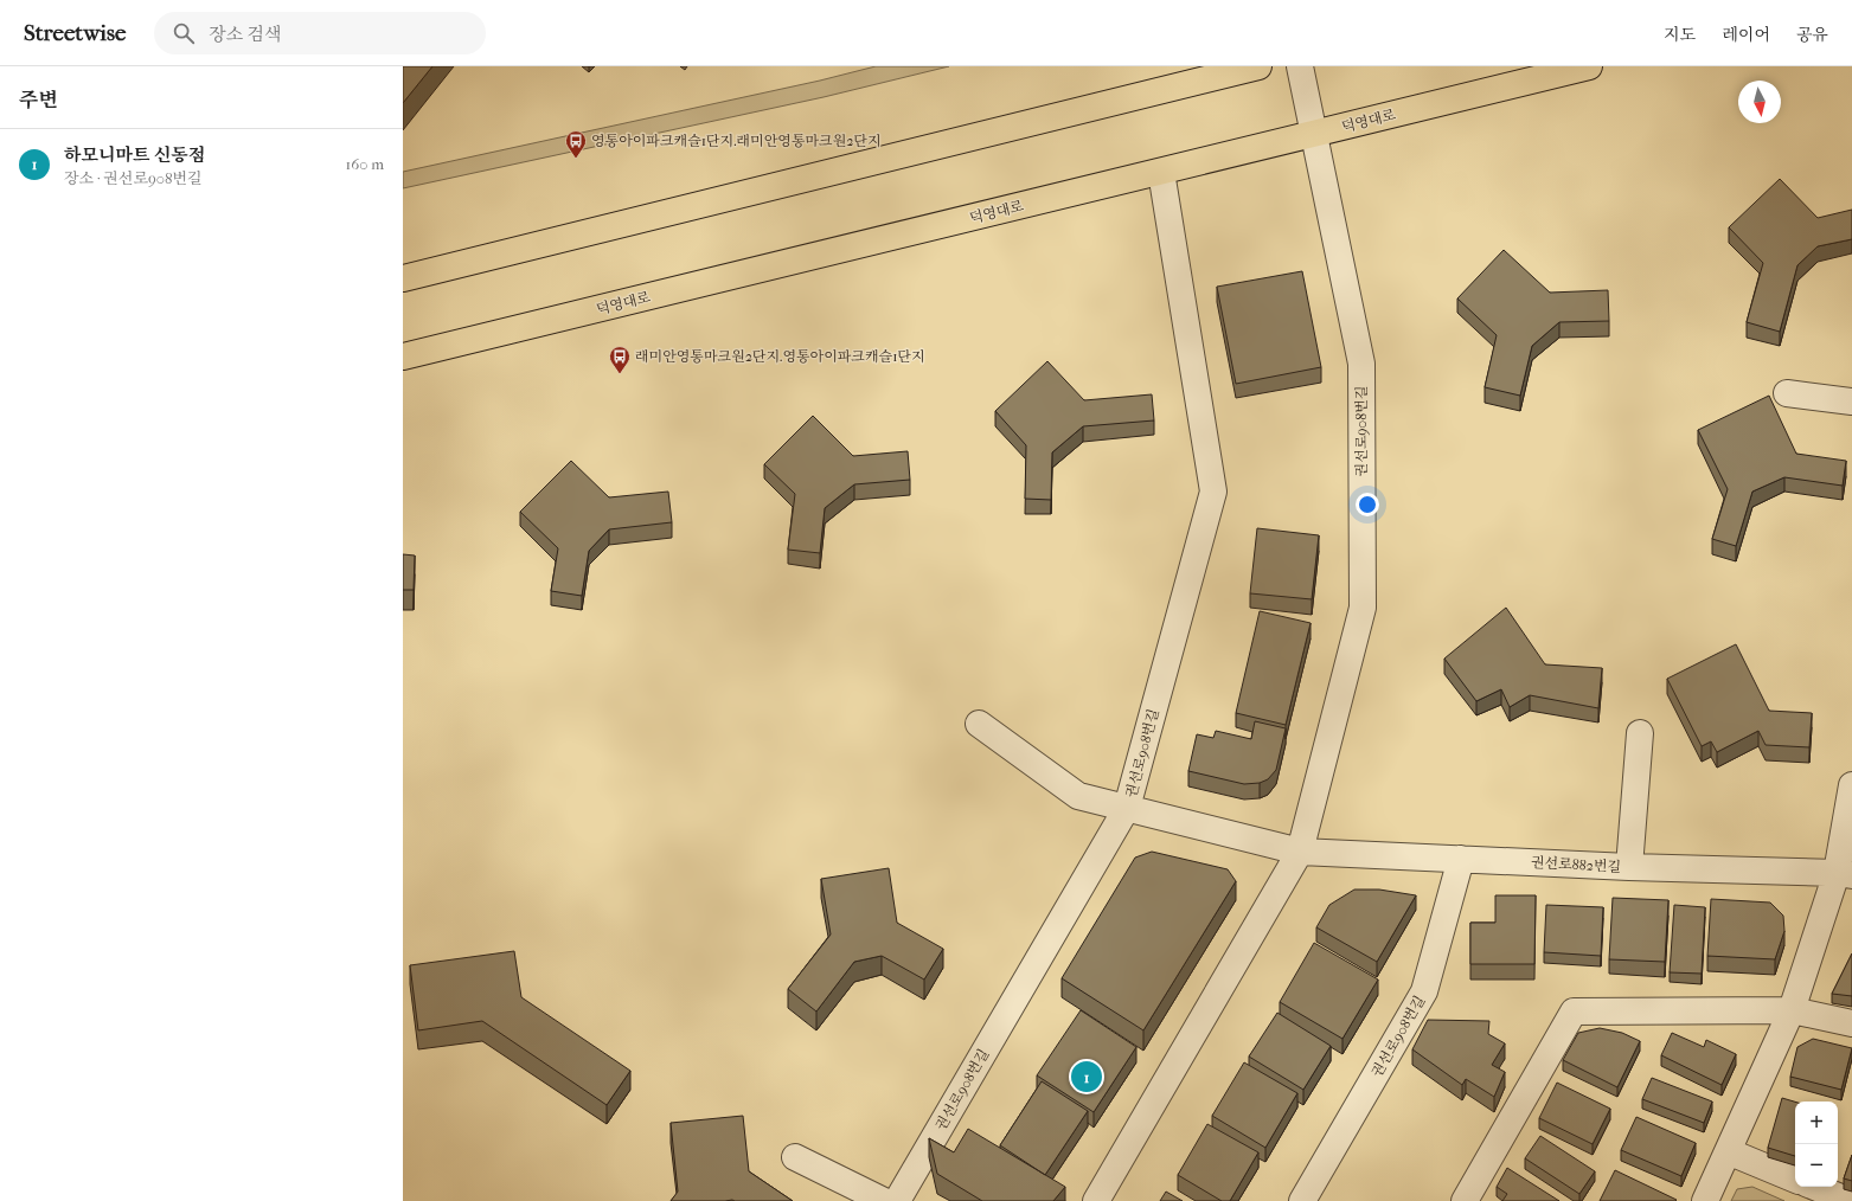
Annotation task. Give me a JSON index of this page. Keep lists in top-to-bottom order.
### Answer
{
  "streets": {
    "main road": ["덕영대로"],
    "street": ["권선로908번길", "권선로882번길"]
  },
  "crossings": [
    ["덕영대로", "권선로908번길"],
    ["권선로908번길", "권선로882번길"]
  ],
  "places": {
    "bus stop": ["영통아이파크캐슬1단지.래미안영통마크원2단지", "래미안영통마크원2단지.영통아이파크캐슬1단지"]
  },
  "north": "bottom",
  "page": {
    "header": "Streetwise",
    "search": "장소 검색",
    "nav": ["지도", "레이어", "공유"],
    "heading": "주변",
    "list": [
      {
        "mark": "1",
        "name": "하모니마트 신동점",
        "note": "장소 · 권선로908번길",
        "value": "160 m"
      }
    ],
    "pins": "1",
    "map_buttons": ["+", "−"]
  }
}
